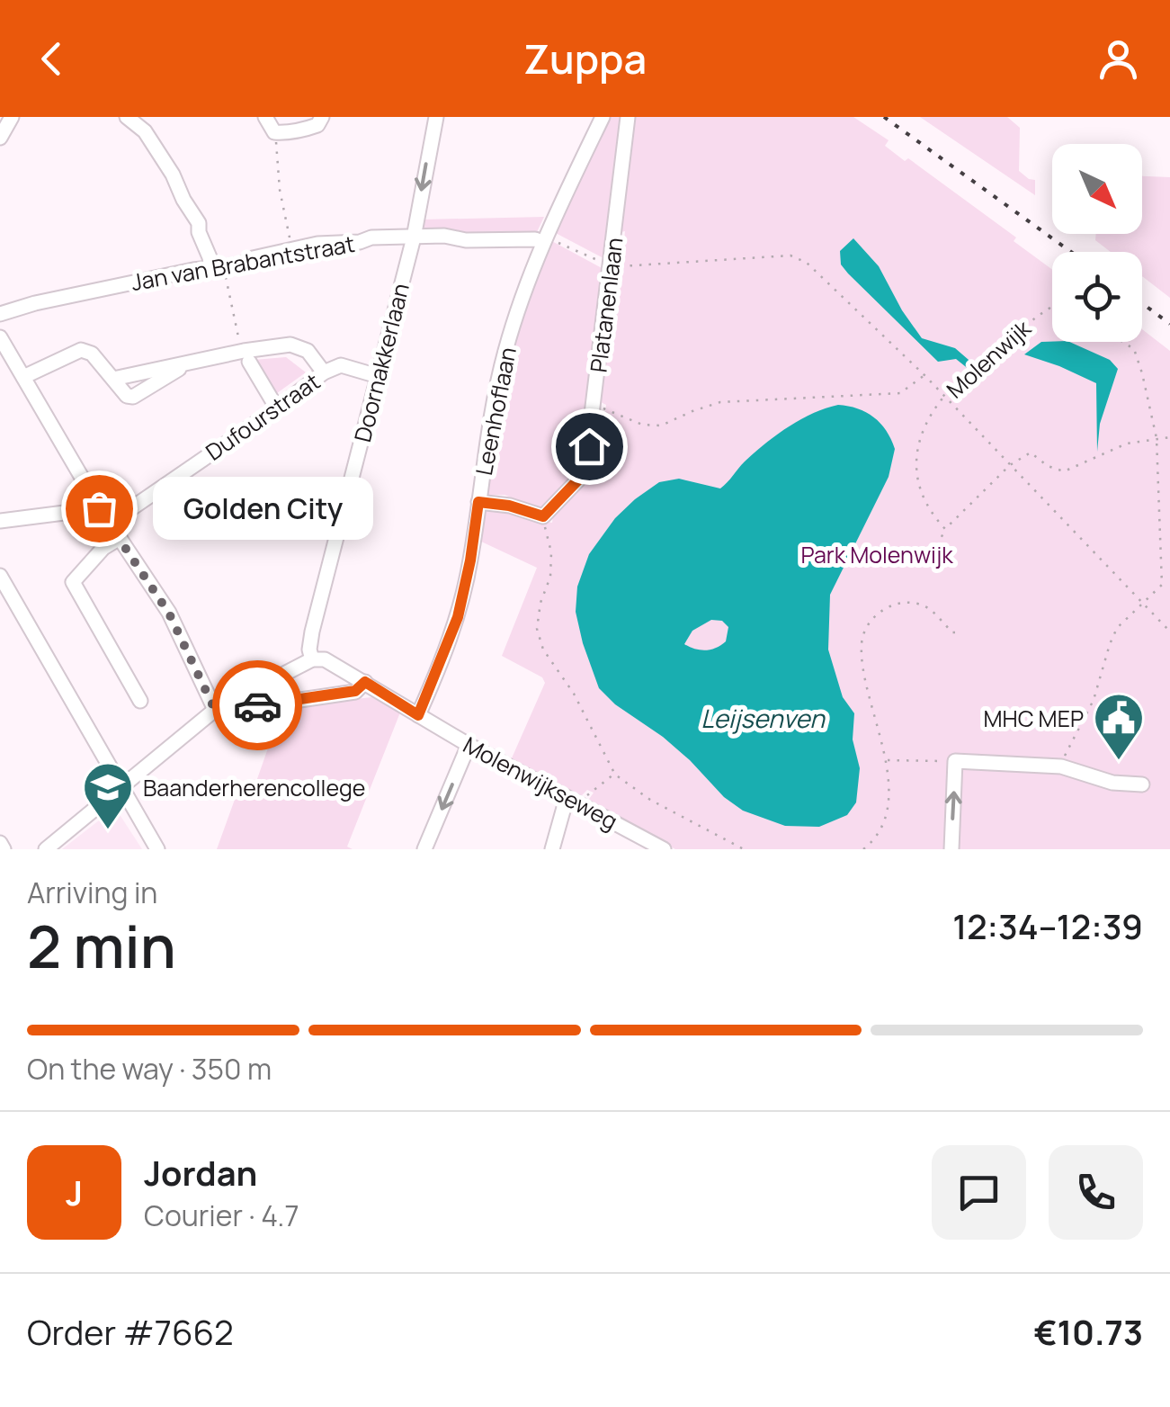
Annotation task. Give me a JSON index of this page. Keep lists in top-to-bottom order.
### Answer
{
  "streets": {
    "street": [
      "Jan van Brabantstraat",
      "Platanenlaan",
      "Doornakkerlaan",
      "Leenhoflaan",
      "Dufourstraat",
      "Molenwijkseweg"
    ],
    "path": ["Molenwijk"]
  },
  "crossings": [
    ["Jan van Brabantstraat", "Doornakkerlaan"],
    ["Jan van Brabantstraat", "Leenhoflaan"],
    ["Doornakkerlaan", "Dufourstraat"],
    ["Doornakkerlaan", "Molenwijkseweg"],
    ["Leenhoflaan", "Molenwijkseweg"]
  ],
  "water": ["Leijsenven"],
  "parks": ["Park Molenwijk"],
  "places": {
    "other": ["Golden City"],
    "public building": ["MHC MEP"],
    "school or university": ["Baanderherencollege"]
  },
  "north": "bottom right",
  "page": {
    "header": "Zuppa",
    "bubble": "Golden City",
    "heading": ["2 min", "Arriving in", "12:34–12:39"],
    "panel": [
      "Jordan",
      "Courier · 4.7",
      "Order #7662",
      "€10.73"
    ],
    "bar": "On the way · 350 m",
    "round": "J"
  }
}
